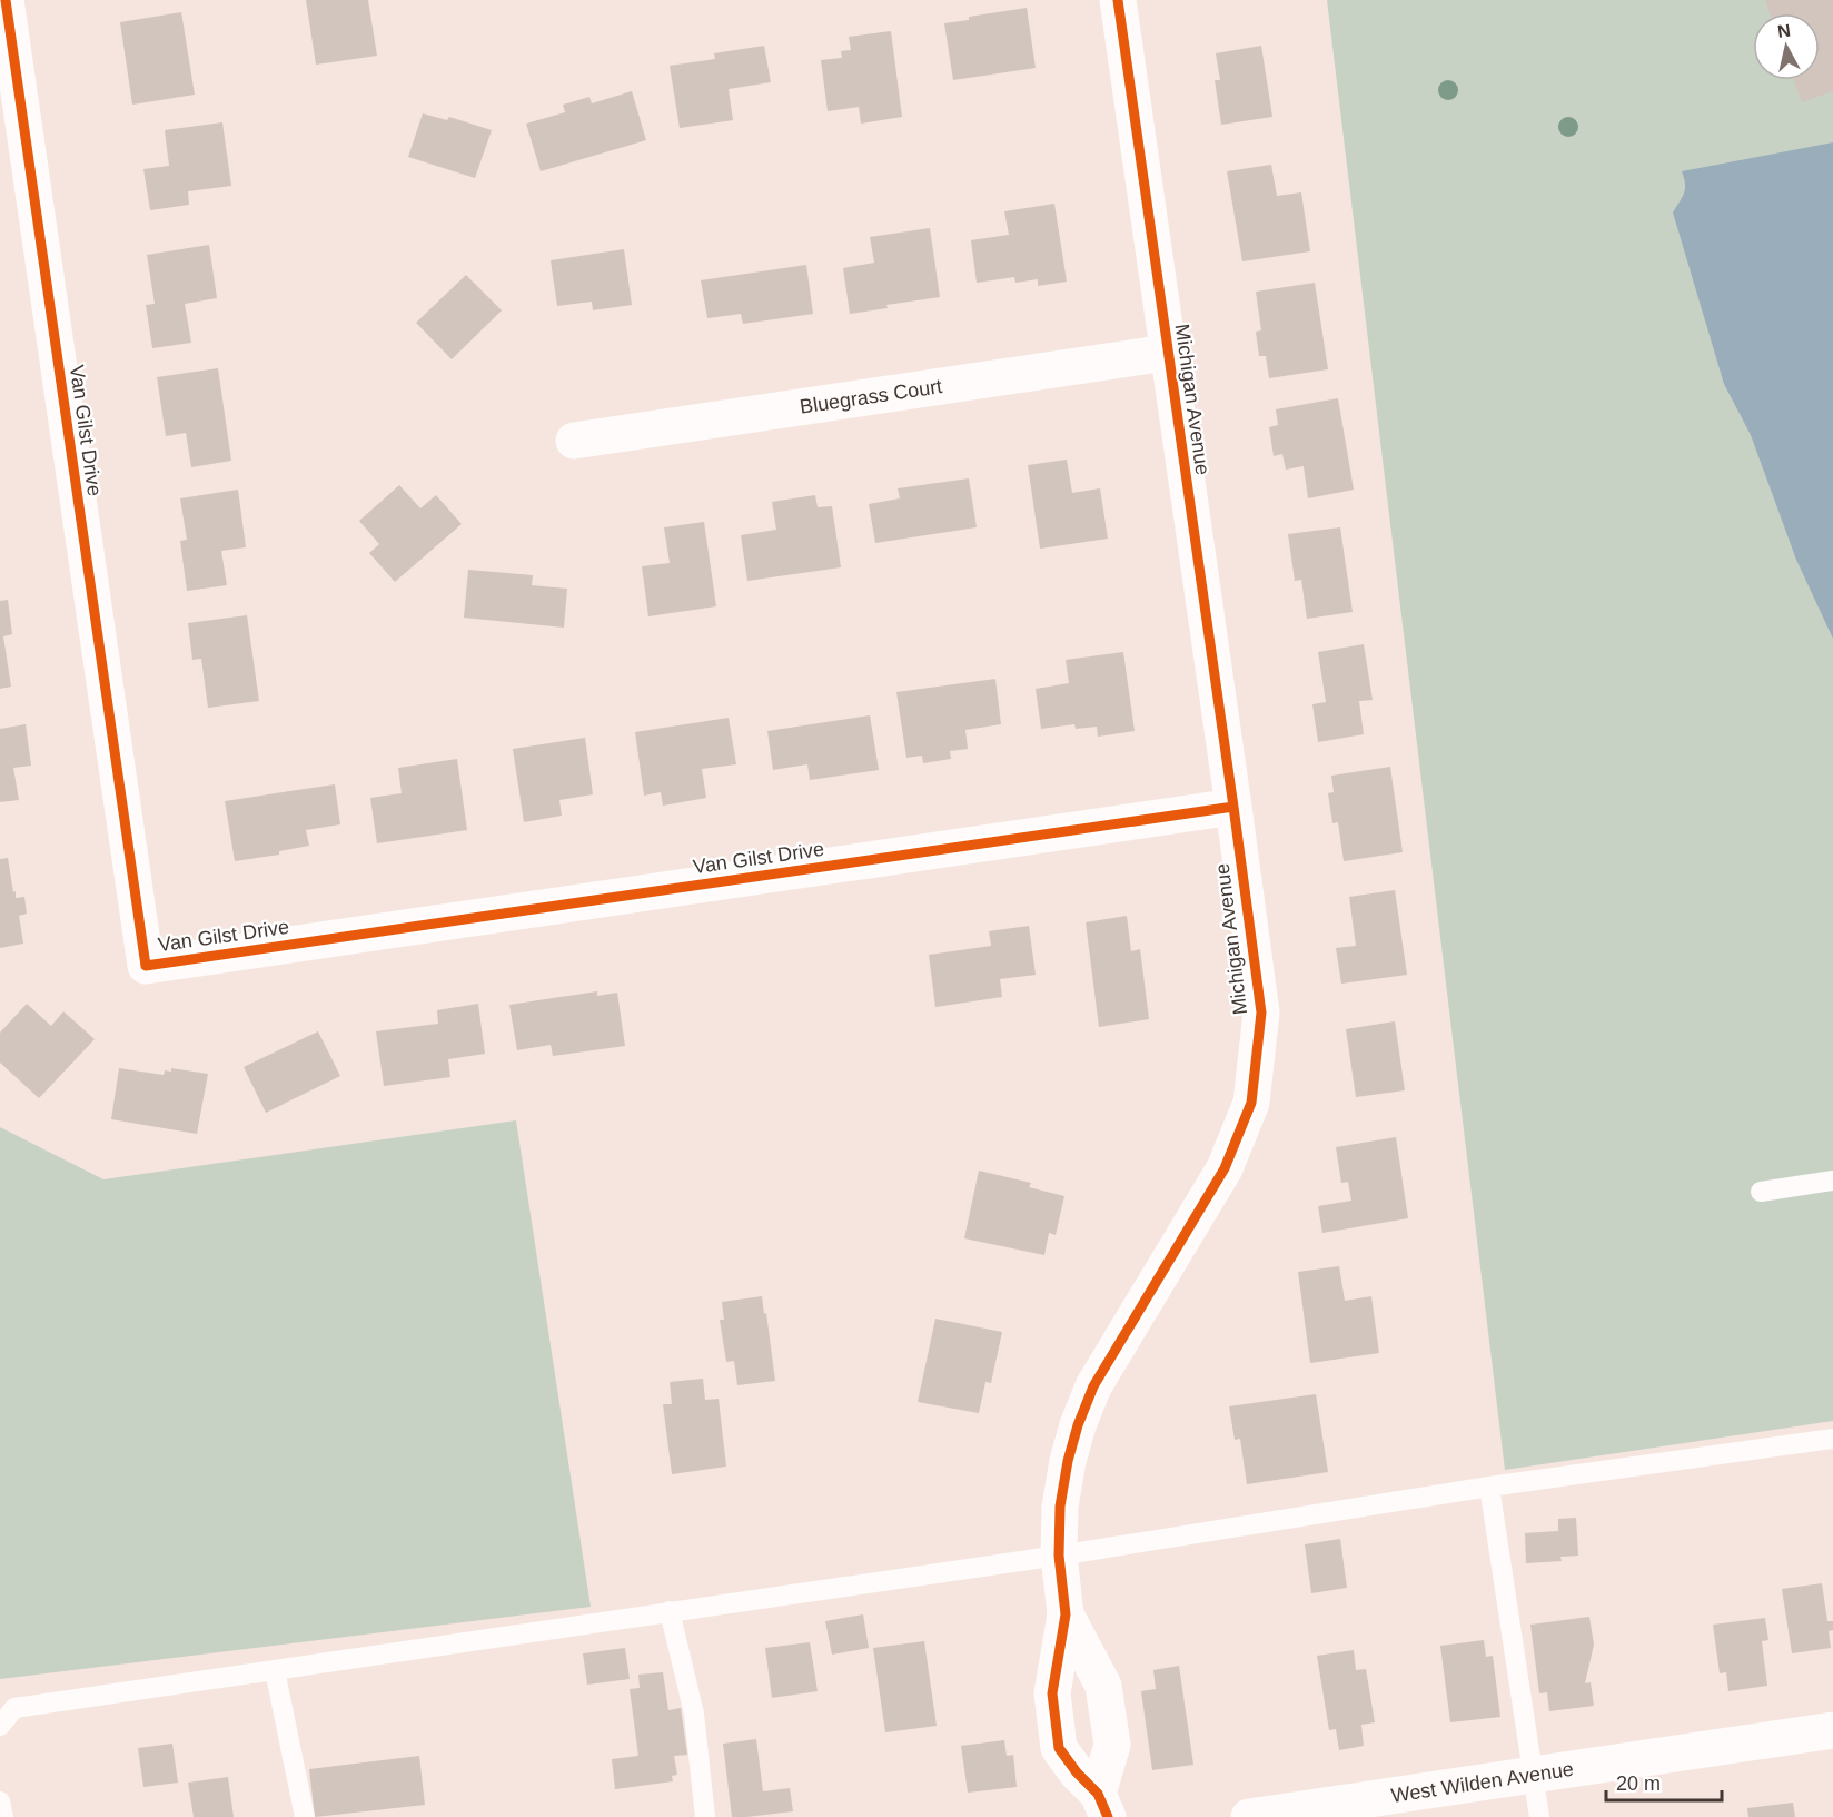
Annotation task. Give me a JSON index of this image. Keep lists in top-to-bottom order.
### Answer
{
  "streets": {
    "street": [
      "Bluegrass Court",
      "Michigan Avenue",
      "Van Gilst Drive",
      "West Wilden Avenue"
    ]
  },
  "crossings": [
    ["Bluegrass Court", "Michigan Avenue"],
    ["Michigan Avenue", "Van Gilst Drive"]
  ],
  "scale_bar": "20 m",
  "north": "top"
}
